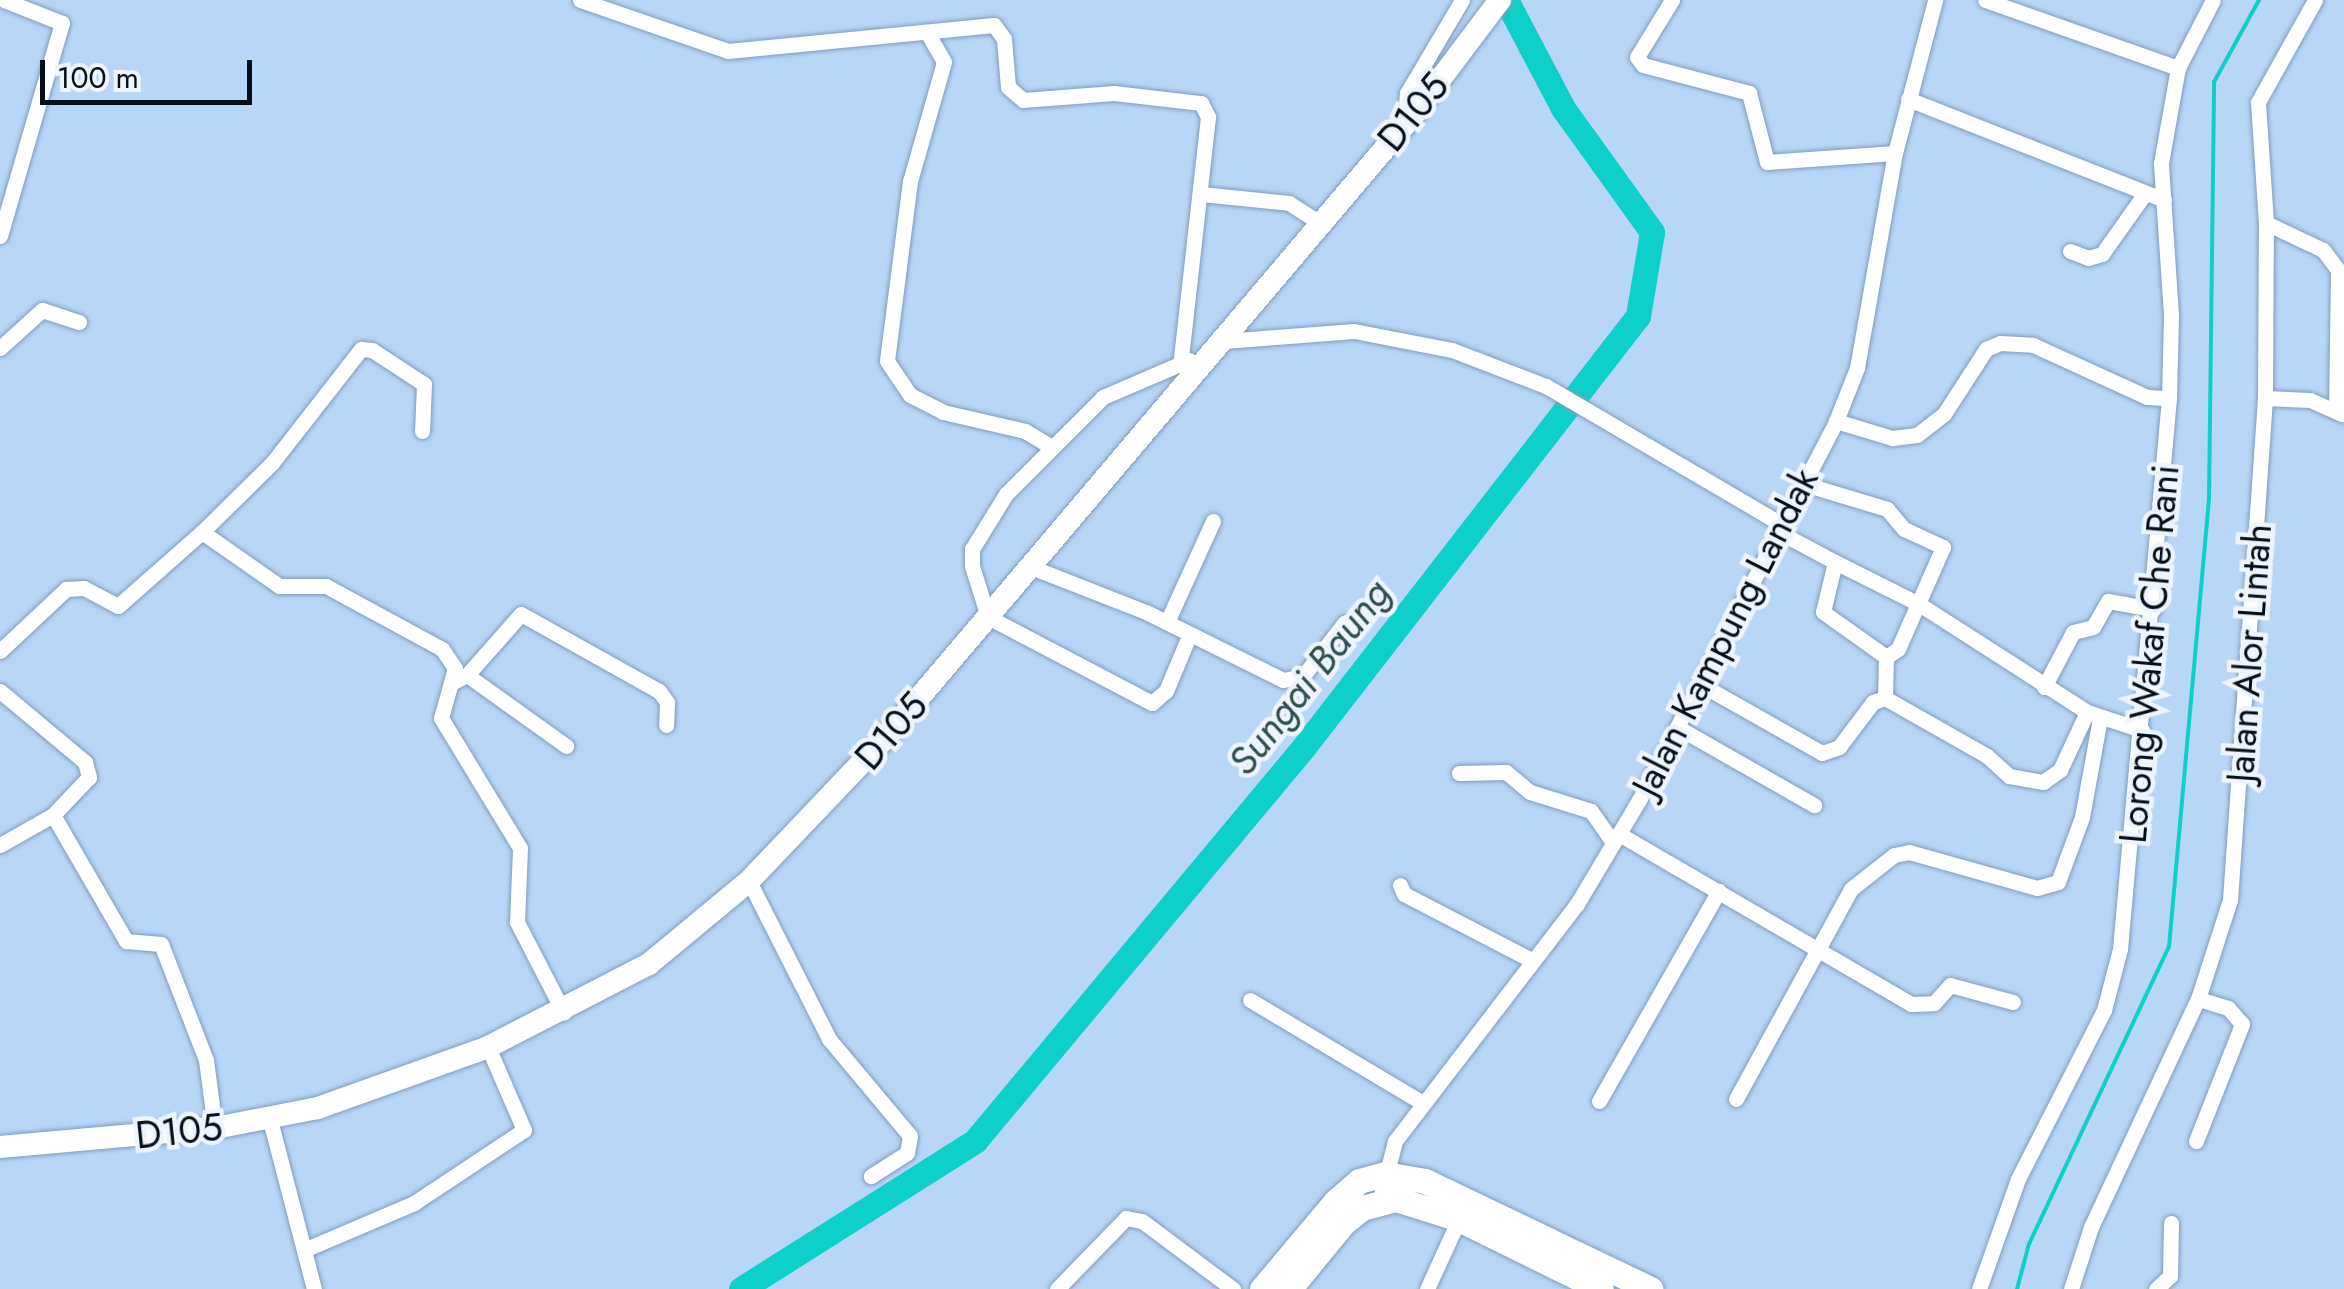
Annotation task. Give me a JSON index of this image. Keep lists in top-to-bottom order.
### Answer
{
  "streets": {
    "street": [
      "D105",
      "Jalan Kampung Landak",
      "Jalan Alor Lintah",
      "Lorong Wakaf Che Rani"
    ]
  },
  "water": ["Sungai Baung"],
  "scale_bar": "100 m"
}
